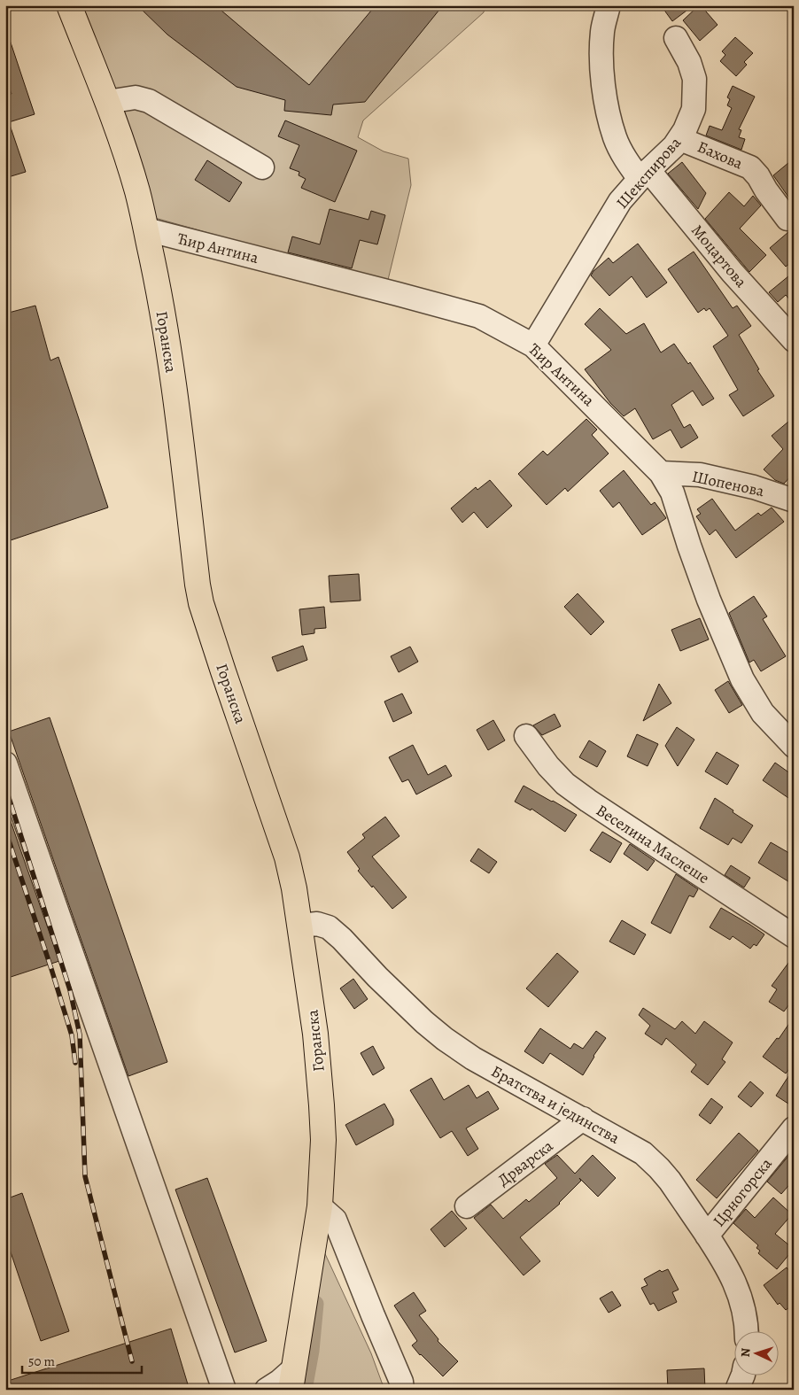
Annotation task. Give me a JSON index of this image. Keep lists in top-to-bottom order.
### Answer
{
  "streets": {
    "main road": ["Горанска"],
    "street": [
      "Бахова",
      "Шекспирова",
      "Ћир Антина",
      "Моцартова",
      "Шопенова",
      "Веселина Маслеше",
      "Братства и јединства",
      "Дрварска",
      "Црногорска"
    ]
  },
  "crossings": [
    ["Бахова", "Шекспирова"],
    ["Шекспирова", "Ћир Антина"],
    ["Шекспирова", "Моцартова"],
    ["Ћир Антина", "Горанска"],
    ["Ћир Антина", "Шопенова"],
    ["Горанска", "Братства и јединства"],
    ["Братства и јединства", "Дрварска"],
    ["Братства и јединства", "Црногорска"]
  ],
  "scale_bar": "50 m",
  "north": "left"
}
